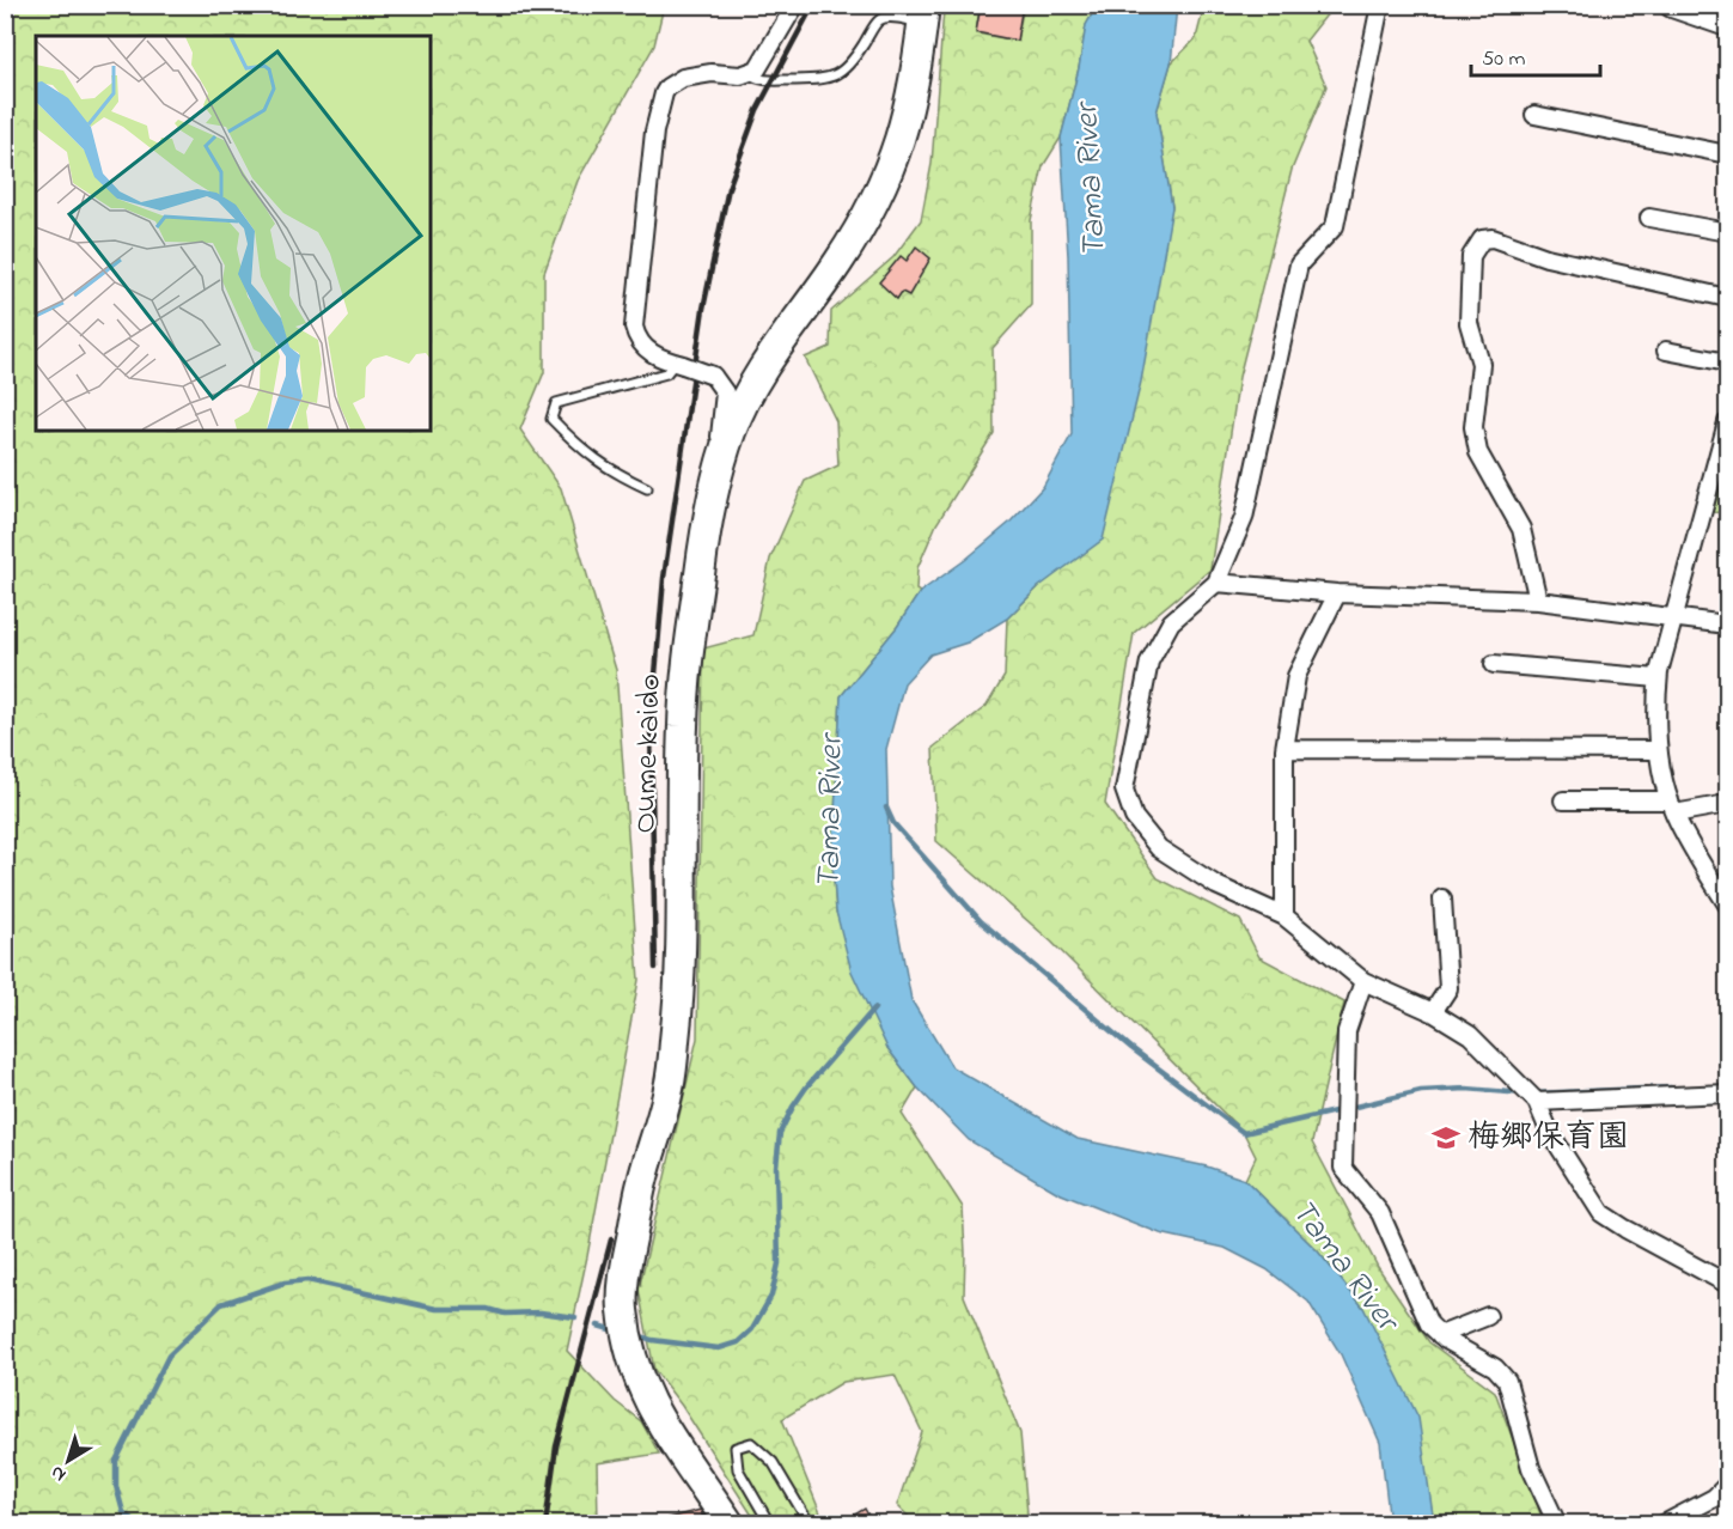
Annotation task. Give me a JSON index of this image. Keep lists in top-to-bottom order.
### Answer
{
  "streets": {
    "highway": ["Oume kaido"]
  },
  "water": ["Tama River"],
  "places": {
    "school or university": ["梅郷保育園"]
  },
  "scale_bar": "50 m",
  "north": "bottom left"
}
